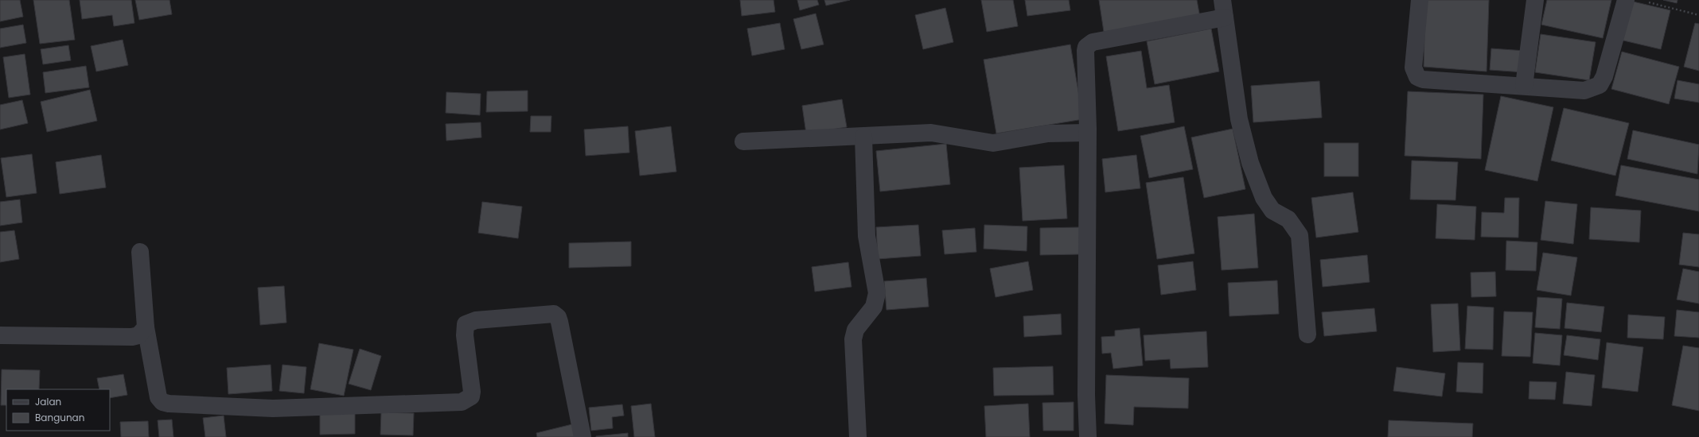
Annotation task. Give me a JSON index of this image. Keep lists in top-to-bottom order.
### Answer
{
  "legend": ["Jalan", "Bangunan"]
}
